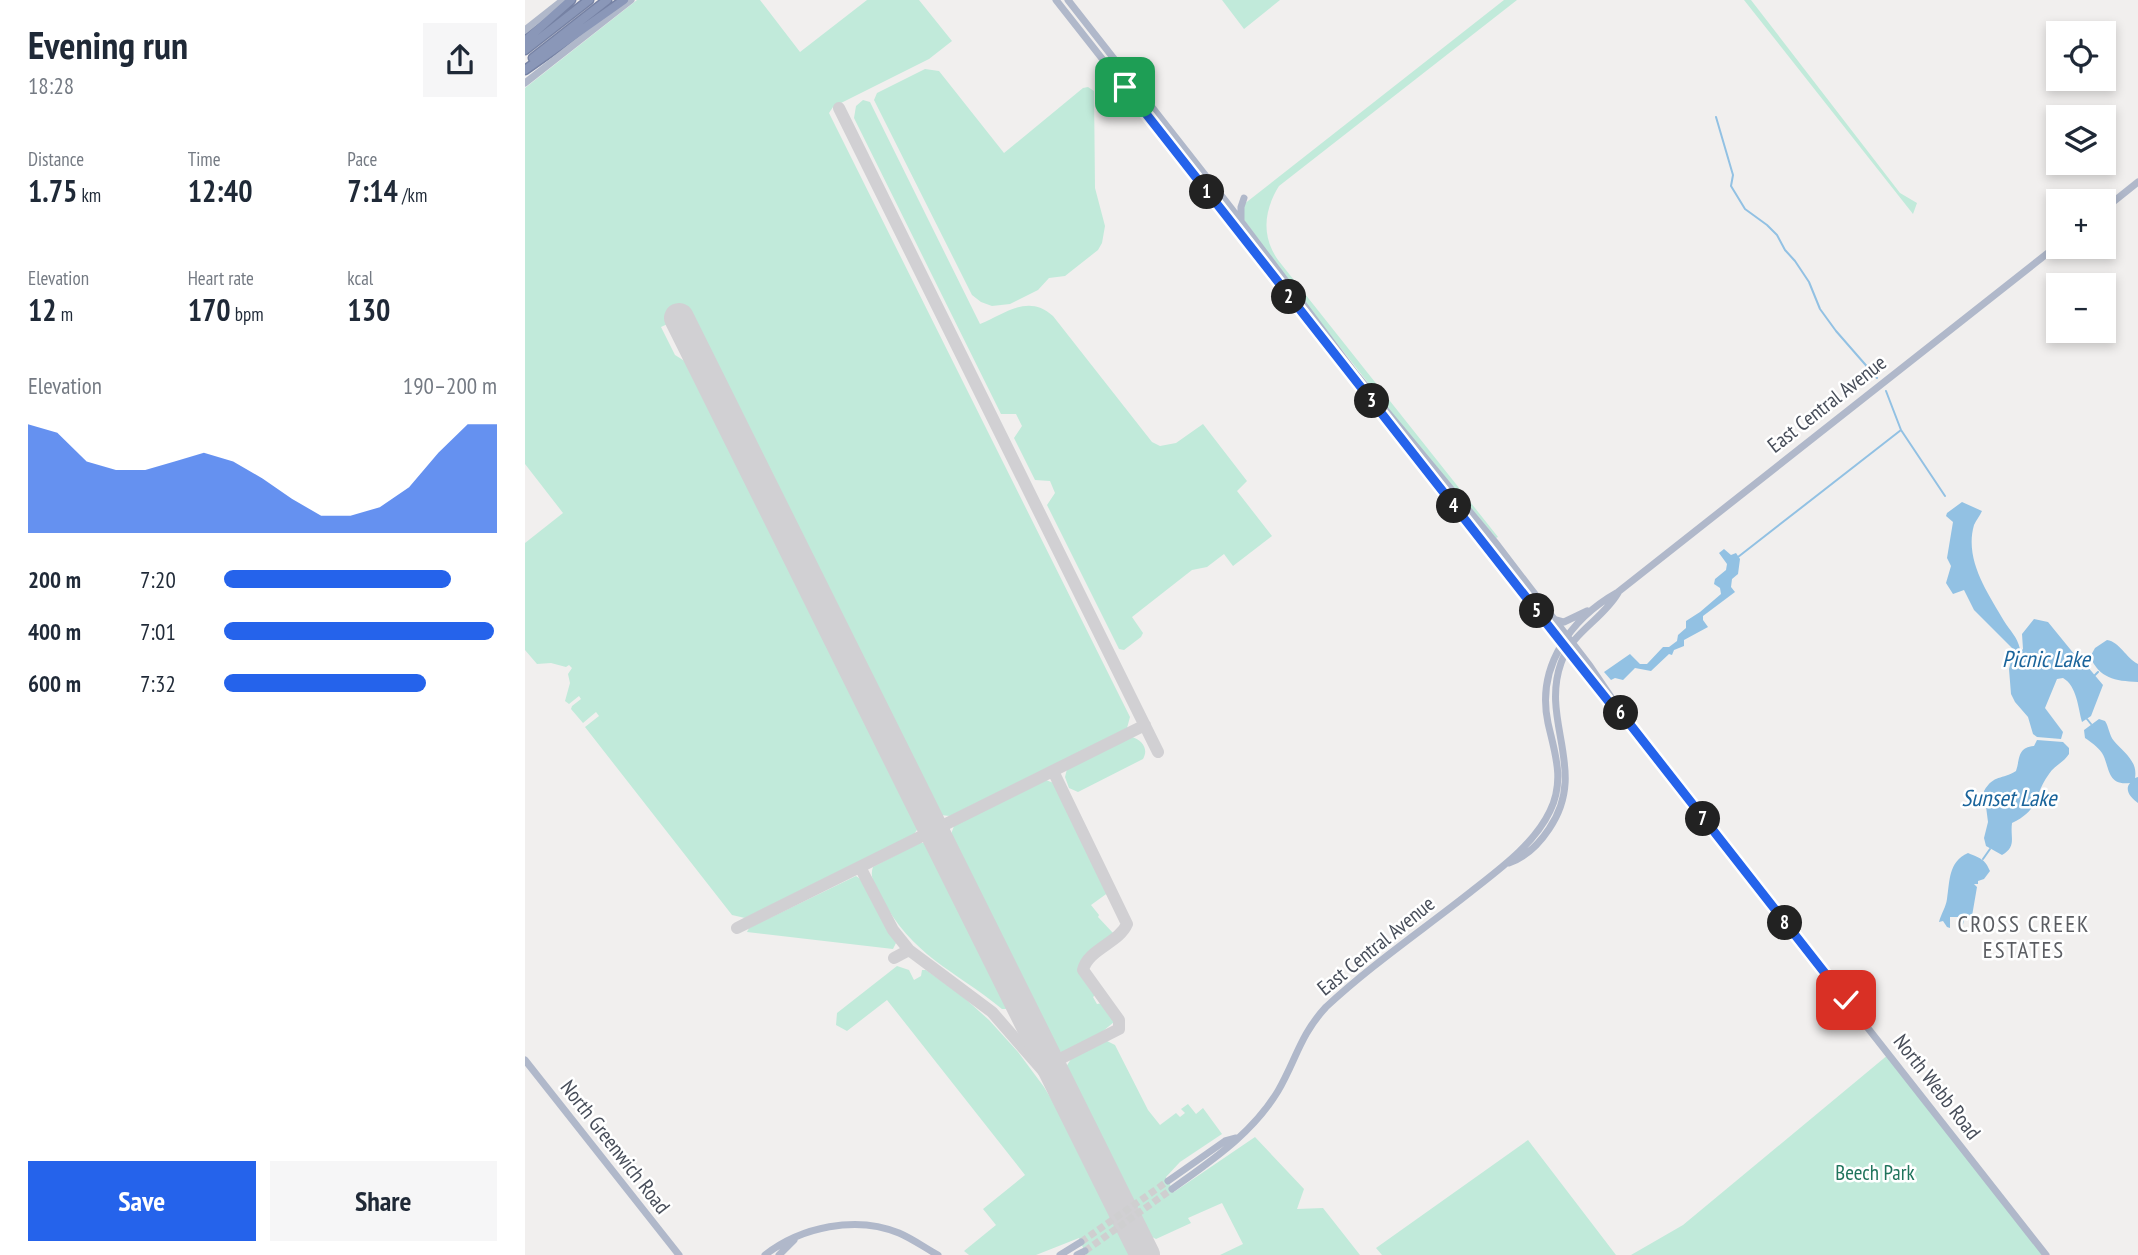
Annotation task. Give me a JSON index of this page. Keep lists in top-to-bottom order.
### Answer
{
  "streets": {
    "main road": ["East Central Avenue", "North Webb Road", "North Greenwich Road"]
  },
  "crossings": [
    ["East Central Avenue", "North Webb Road"]
  ],
  "districts": ["CROSS CREEK ESTATES"],
  "water": ["Picnic Lake", "Sunset Lake"],
  "parks": ["Beech Park"],
  "page": {
    "heading": ["Evening run", "18:28"],
    "map_buttons": ["+", "−"],
    "stats": [
      ["Distance", "1.75 km"],
      ["Time", "12:40"],
      ["Pace", "7:14 /km"],
      ["Elevation", "12 m"],
      ["Heart rate", "170 bpm"],
      ["kcal", "130"]
    ],
    "pins": [
      "1",
      "2",
      "3",
      "4",
      "5",
      "6",
      "7",
      "8"
    ],
    "chart": ["Elevation", "190–200 m"],
    "list": [
      {
        "name": "200 m",
        "note": "7:20"
      },
      {
        "name": "400 m",
        "note": "7:01"
      },
      {
        "name": "600 m",
        "note": "7:32"
      }
    ],
    "buttons": ["Save", "Share"]
  }
}
